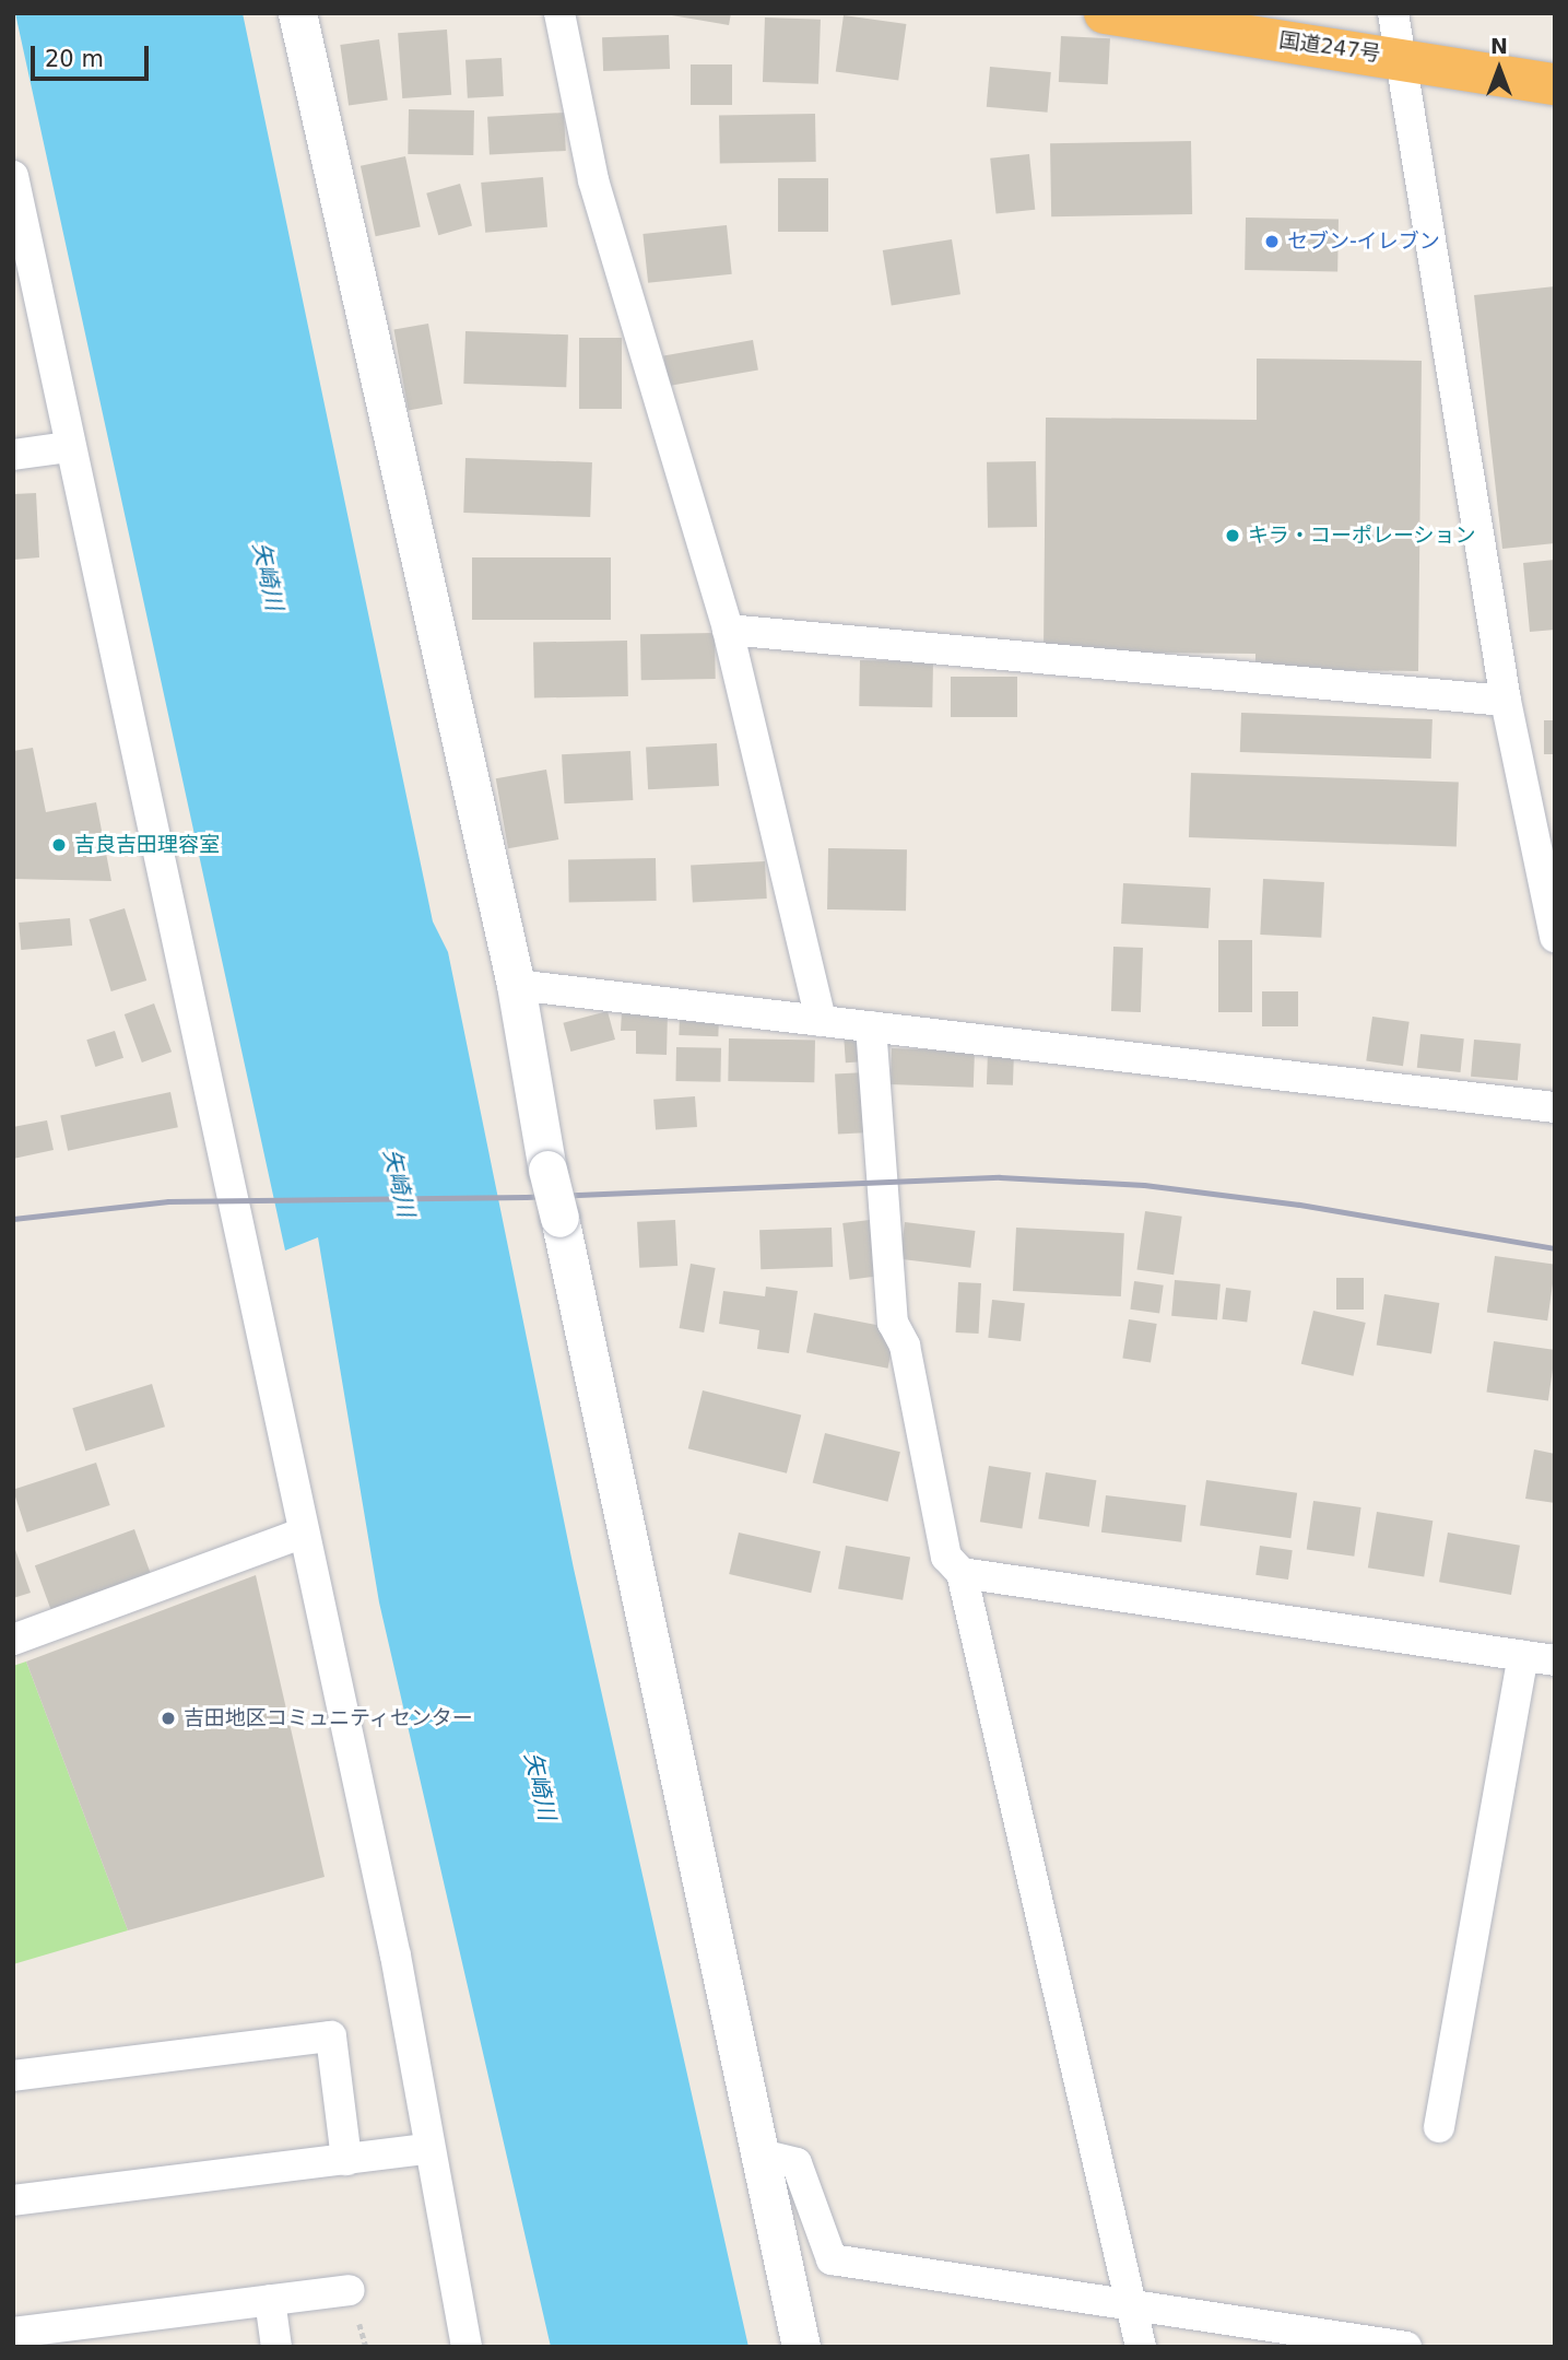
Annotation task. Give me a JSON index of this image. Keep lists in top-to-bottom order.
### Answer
{
  "streets": {
    "highway": ["国道247号"]
  },
  "water": ["矢崎川"],
  "places": [
    "セブン-イレブン",
    "キラ・コーポレーション",
    "吉良吉田理容室",
    "吉田地区コミュニティセンター"
  ],
  "scale_bar": "20 m",
  "north": "top"
}
